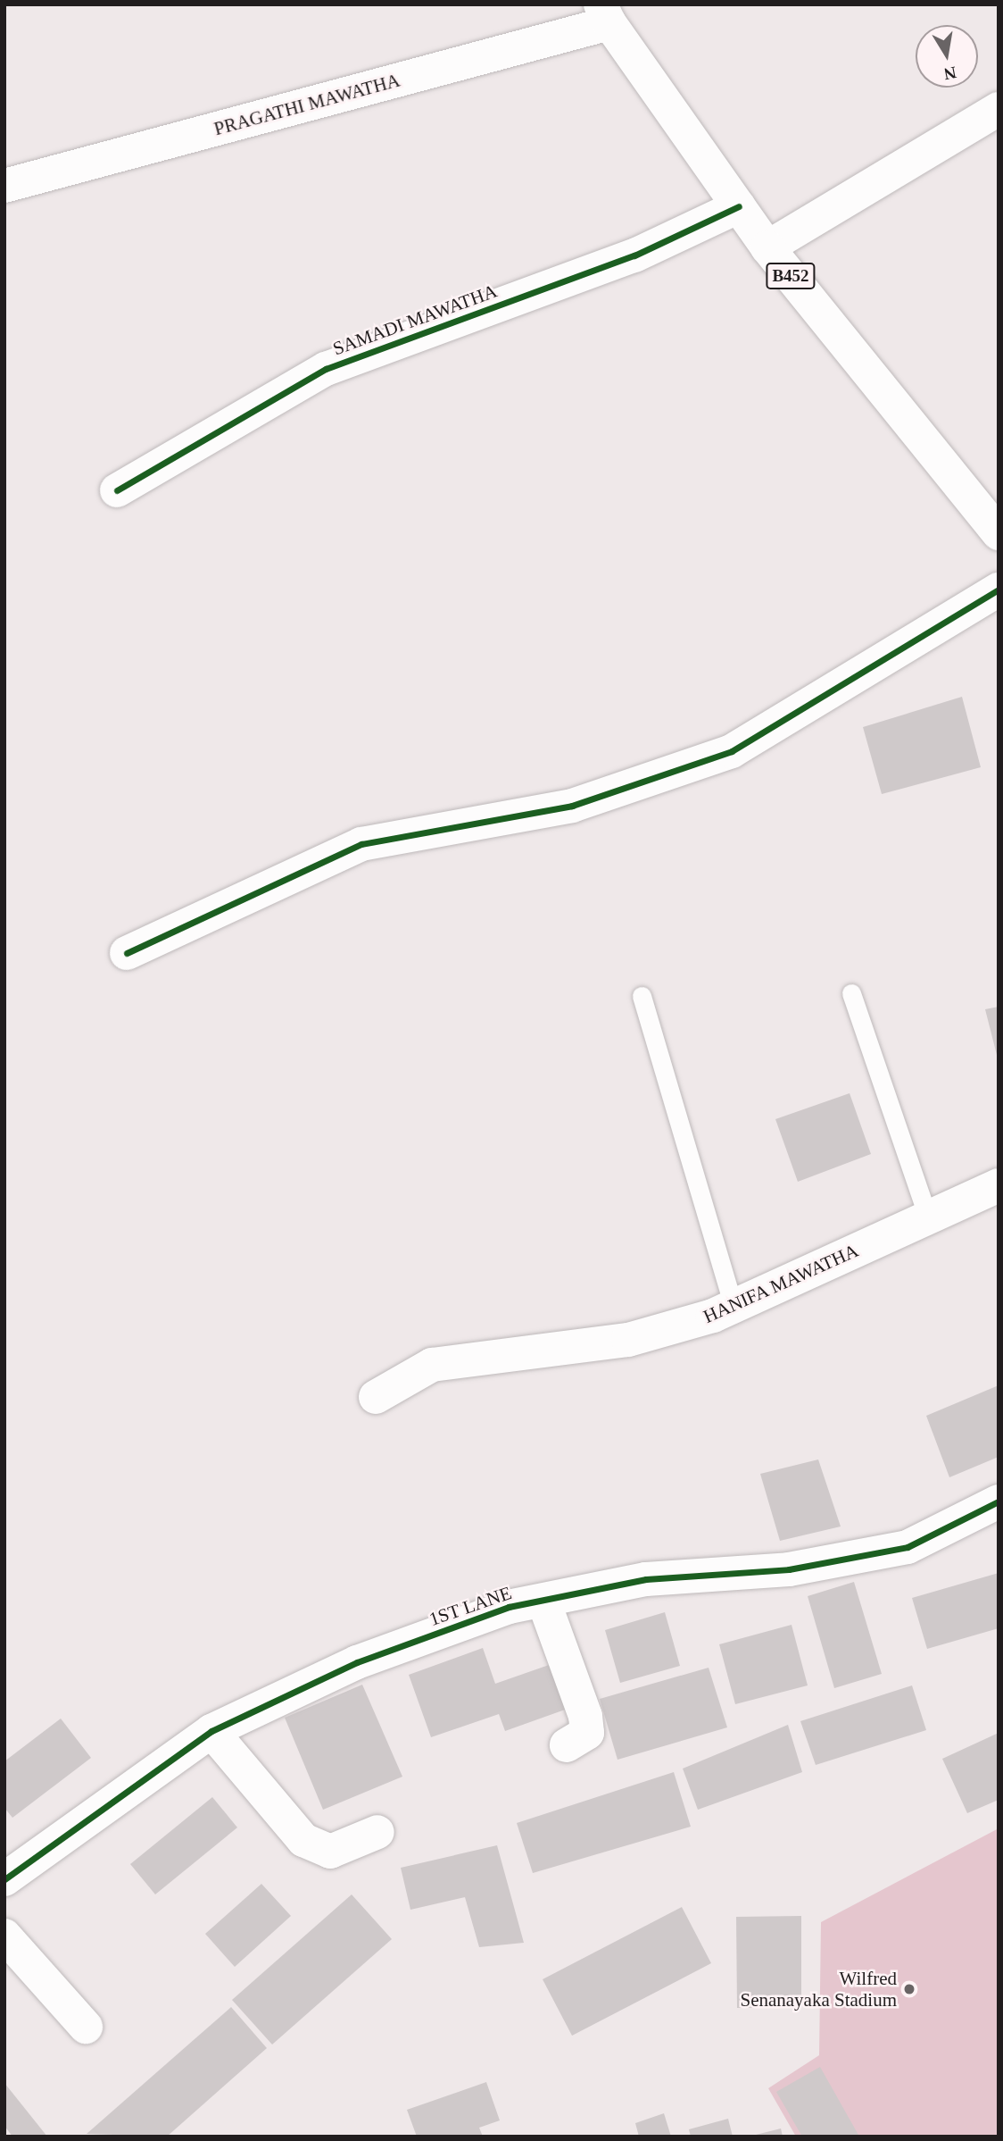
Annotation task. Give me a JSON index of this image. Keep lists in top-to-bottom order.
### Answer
{
  "streets": {
    "street": [
      "PRAGATHI MAWATHA",
      "B452",
      "SAMADI MAWATHA",
      "HANIFA MAWATHA",
      "1ST LANE"
    ]
  },
  "crossings": [
    ["PRAGATHI MAWATHA", "B452"],
    ["B452", "SAMADI MAWATHA"]
  ],
  "places": ["Wilfred Senanayaka Stadium"],
  "north": "bottom"
}
